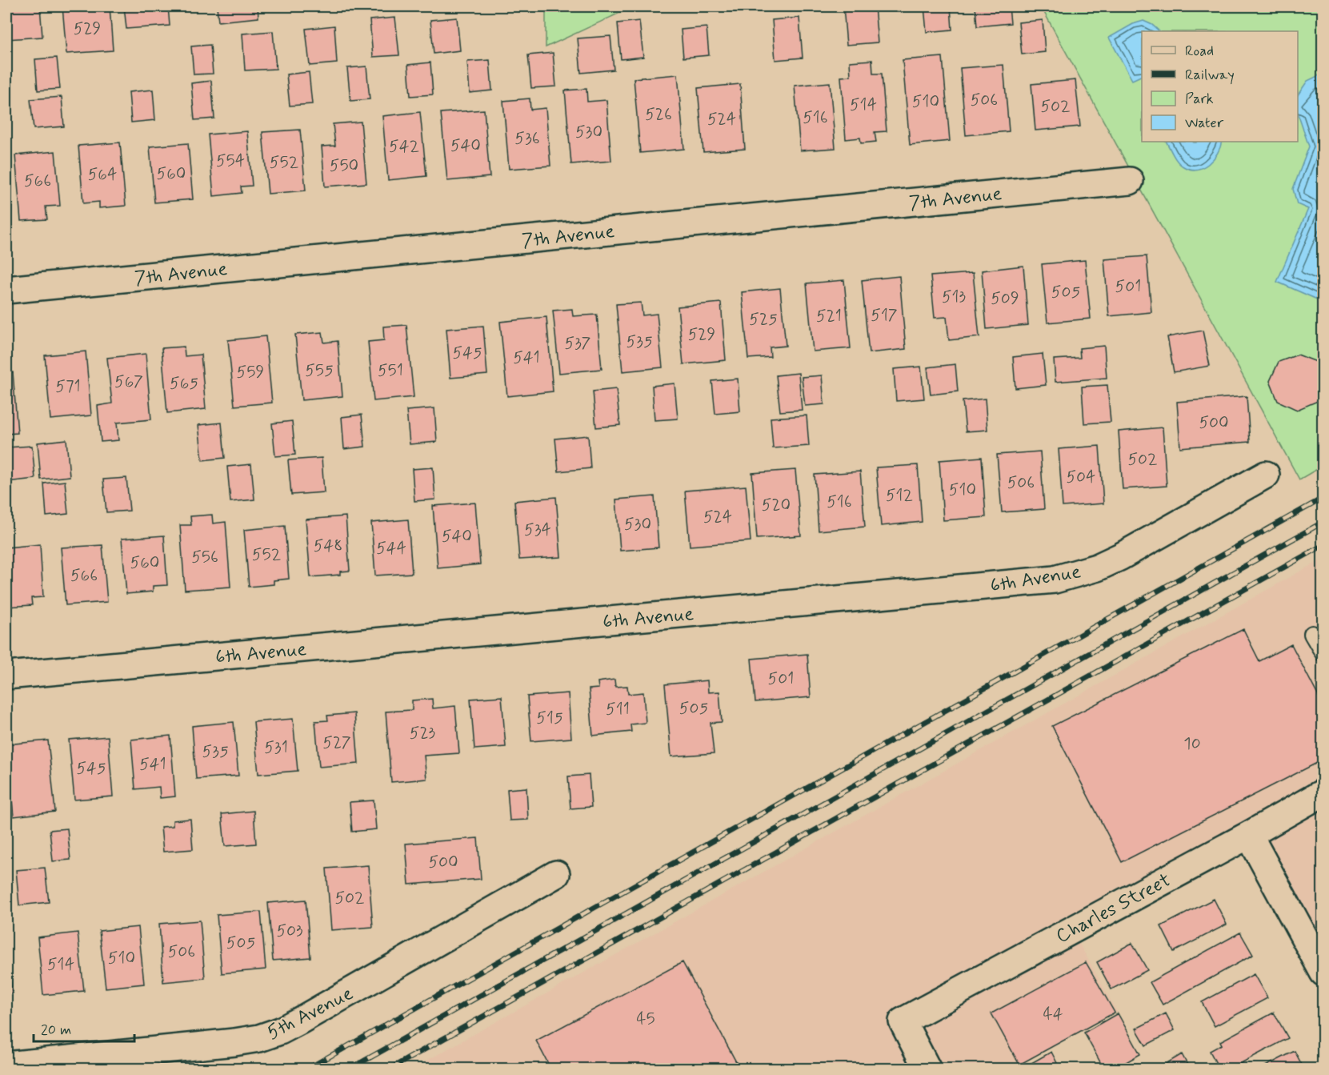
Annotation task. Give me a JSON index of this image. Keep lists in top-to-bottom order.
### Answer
{
  "streets": {
    "street": [
      "7th Avenue",
      "6th Avenue",
      "Charles Street",
      "5th Avenue"
    ]
  },
  "house_numbers": [
    "529",
    "506",
    "510",
    "514",
    "502",
    "526",
    "516",
    "524",
    "530",
    "536",
    "540",
    "542",
    "554",
    "552",
    "550",
    "560",
    "564",
    "566",
    "501",
    "505",
    "513",
    "509",
    "517",
    "521",
    "525",
    "529",
    "535",
    "537",
    "545",
    "541",
    "555",
    "551",
    "559",
    "567",
    "565",
    "571",
    "500",
    "502",
    "504",
    "506",
    "510",
    "512",
    "516",
    "520",
    "524",
    "530",
    "534",
    "540",
    "548",
    "544",
    "552",
    "556",
    "560",
    "566",
    "501",
    "505",
    "511",
    "515",
    "523",
    "527",
    "10",
    "531",
    "535",
    "541",
    "545",
    "500",
    "502",
    "503",
    "505",
    "506",
    "510",
    "514",
    "44",
    "45"
  ],
  "legend": [
    "Road",
    "Railway",
    "Park",
    "Water"
  ],
  "scale_bar": "20 m"
}
